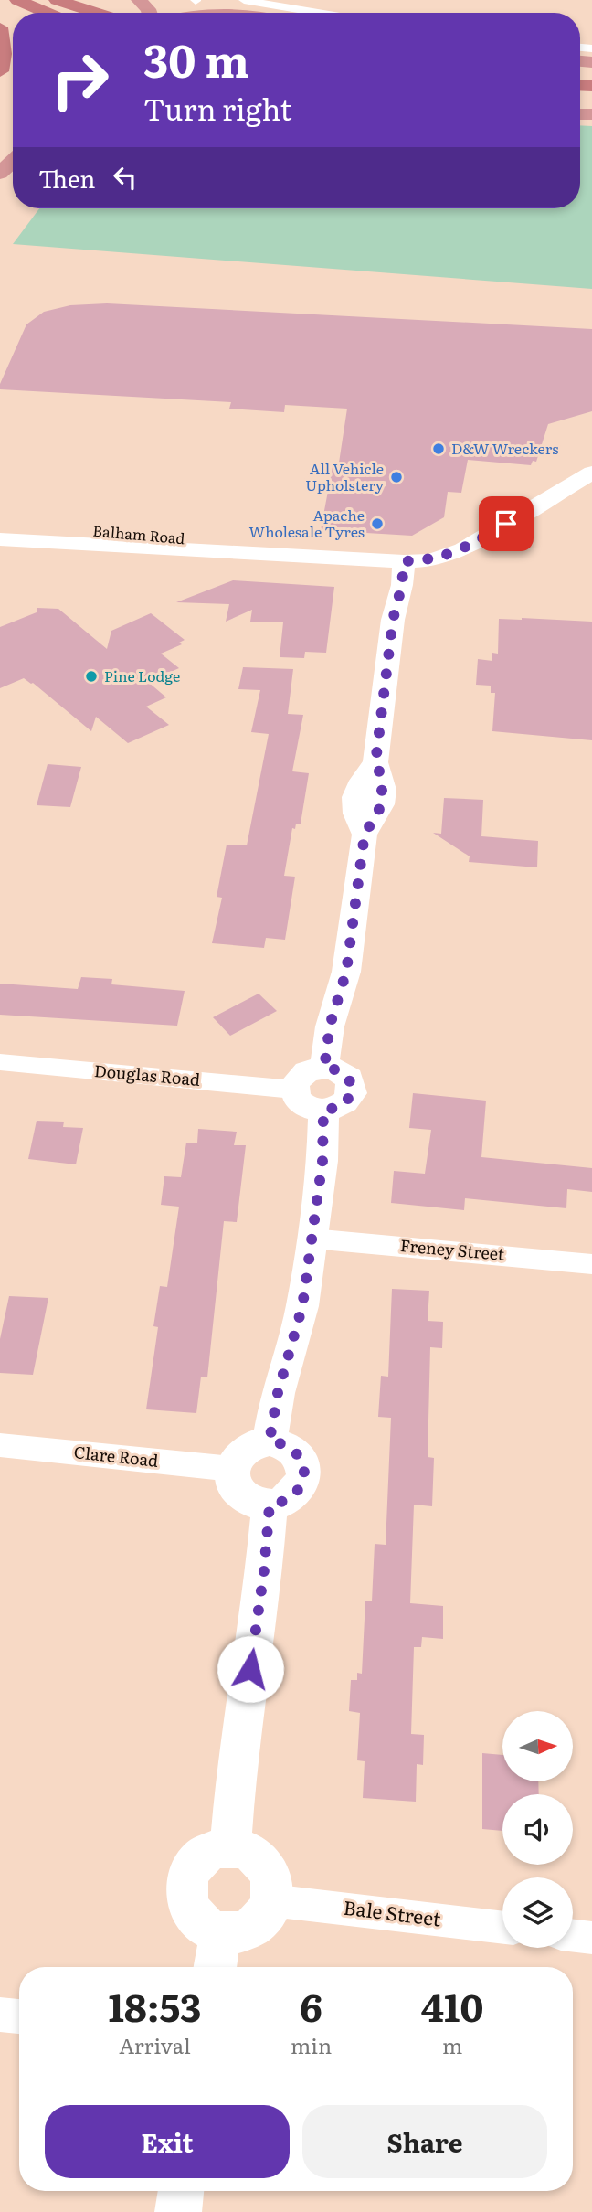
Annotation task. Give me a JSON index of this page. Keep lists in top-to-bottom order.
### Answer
{
  "streets": {
    "street": [
      "Balham Road",
      "Douglas Road",
      "Freney Street",
      "Clare Road",
      "Bale Street"
    ]
  },
  "places": [
    "D&W Wreckers",
    "All Vehicle Upholstery",
    "Apache Wholesale Tyres",
    "Pine Lodge"
  ],
  "north": "right",
  "page": {
    "turn": ["30 m", "Turn right"],
    "then": "Then",
    "eta": [
      "18:53",
      "Arrival",
      "6",
      "min",
      "410",
      "m"
    ],
    "buttons": ["Exit", "Share"]
  }
}
